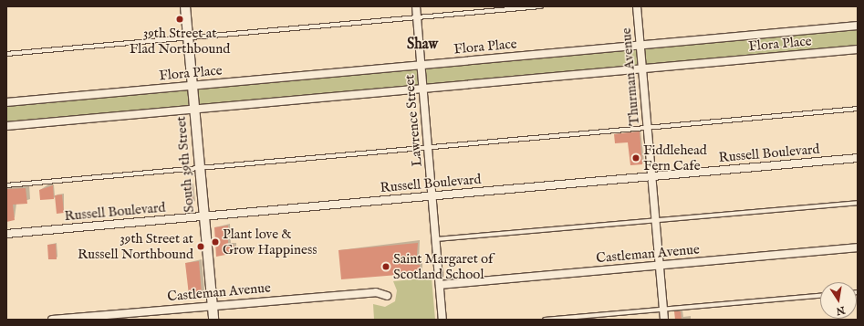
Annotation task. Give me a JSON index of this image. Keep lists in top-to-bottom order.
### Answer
{
  "streets": {
    "street": [
      "Flora Place",
      "Thurman Avenue",
      "Lawrence Street",
      "Russell Boulevard",
      "South 39th Street",
      "Castleman Avenue"
    ]
  },
  "crossings": [
    ["Flora Place", "Thurman Avenue"],
    ["Flora Place", "Lawrence Street"],
    ["Flora Place", "South 39th Street"],
    ["Thurman Avenue", "Russell Boulevard"],
    ["Thurman Avenue", "Castleman Avenue"],
    ["Lawrence Street", "Russell Boulevard"],
    ["Lawrence Street", "Castleman Avenue"],
    ["Russell Boulevard", "South 39th Street"],
    ["South 39th Street", "Castleman Avenue"]
  ],
  "districts": ["Shaw"],
  "places": [
    "39th Street at Flad Northbound",
    "Fiddlehead Fern Cafe",
    "Plant love & Grow Happiness",
    "39th Street at Russell Northbound",
    "Saint Margaret of Scotland School"
  ],
  "north": "bottom"
}
